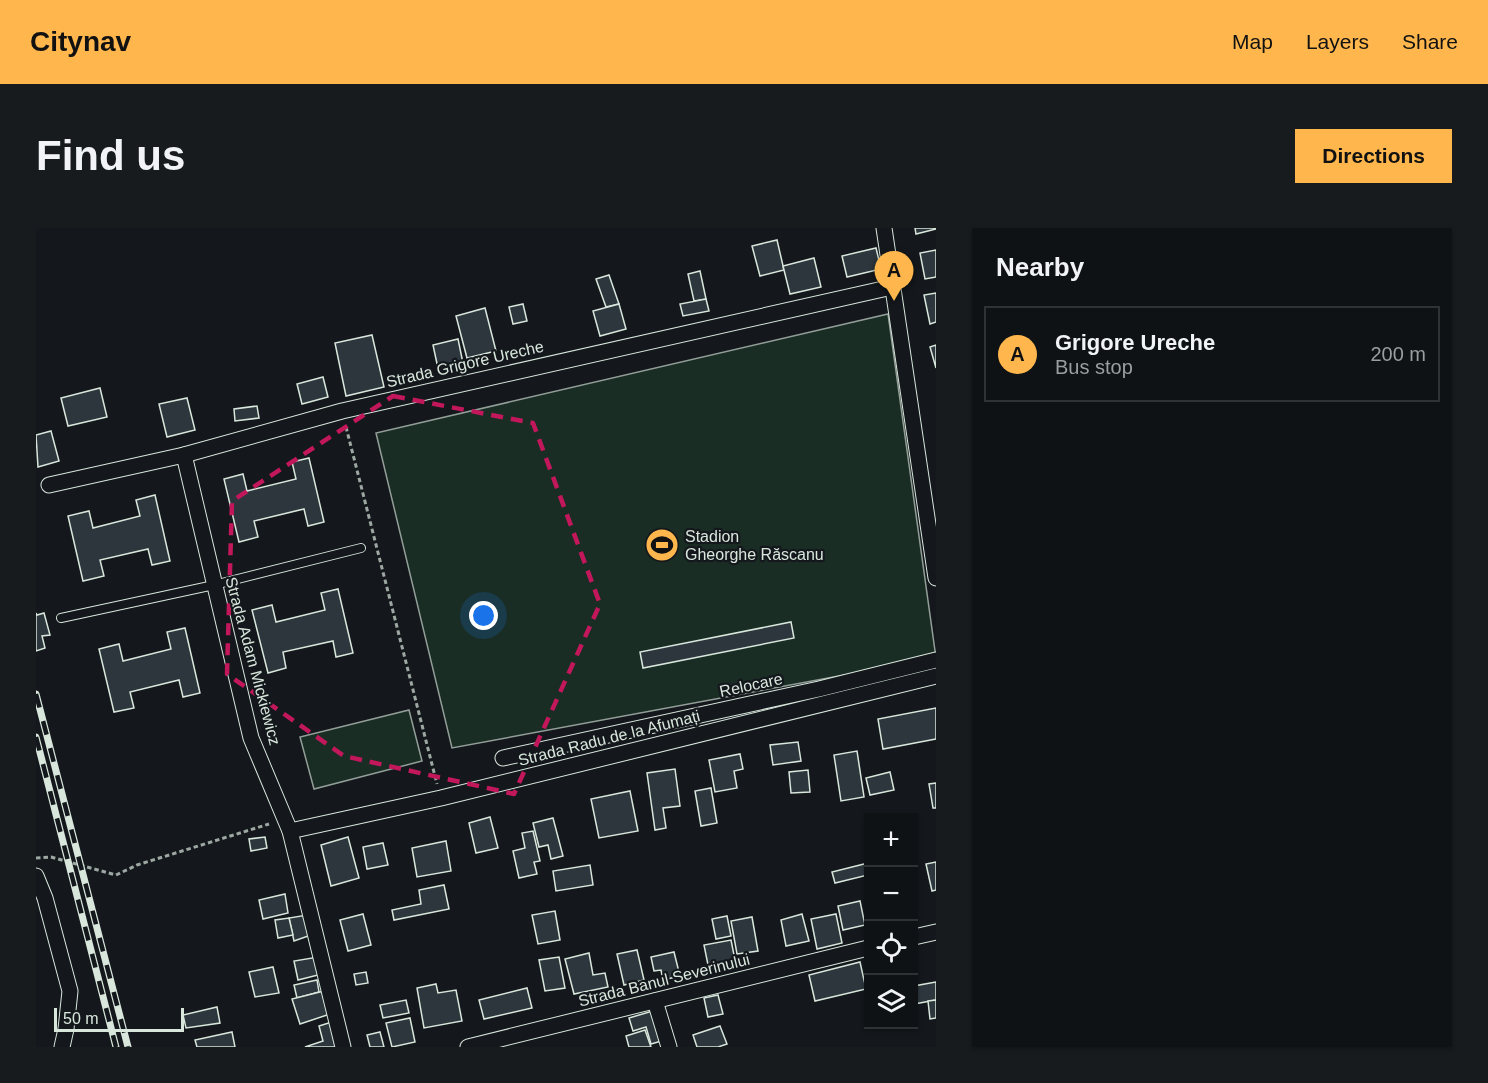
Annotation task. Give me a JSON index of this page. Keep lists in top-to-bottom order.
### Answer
{
  "streets": {
    "street": [
      "Strada Grigore Ureche",
      "Strada Adam Mickiewicz",
      "Relocare",
      "Strada Radu de la Afumați",
      "Strada Banul Severinului"
    ]
  },
  "crossings": [
    ["Strada Grigore Ureche", "Strada Adam Mickiewicz"],
    ["Strada Adam Mickiewicz", "Strada Radu de la Afumați"]
  ],
  "places": {
    "sports": ["Stadion Gheorghe Răscanu"]
  },
  "scale_bar": "50 m",
  "page": {
    "header": "Citynav",
    "nav": ["Map", "Layers", "Share"],
    "buttons": "Directions",
    "title": "Find us",
    "heading": "Nearby",
    "pins": "A",
    "list": [
      {
        "mark": "A",
        "name": "Grigore Ureche",
        "note": "Bus stop",
        "value": "200 m"
      }
    ],
    "map_buttons": ["+", "−"],
    "scale": "50 m"
  }
}
